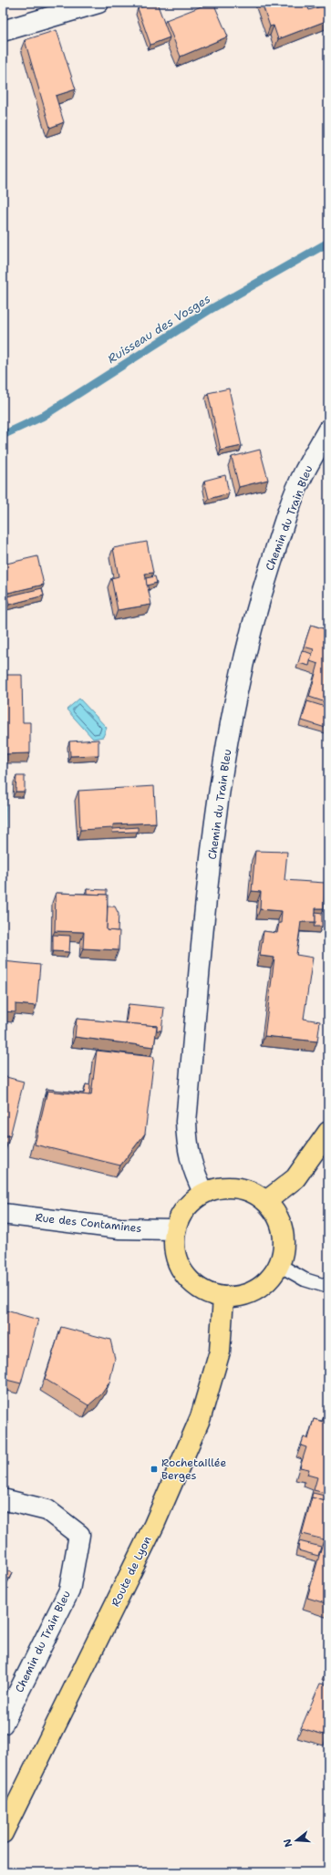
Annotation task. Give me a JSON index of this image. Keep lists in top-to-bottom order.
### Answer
{
  "streets": {
    "main road": ["Route de Lyon"],
    "street": ["Chemin du Train Bleu", "Rue des Contamines"]
  },
  "crossings": [
    ["Chemin du Train Bleu", "Rue des Contamines"],
    ["Chemin du Train Bleu", "Route de Lyon"],
    ["Rue des Contamines", "Route de Lyon"]
  ],
  "water": ["Ruisseau des Vosges"],
  "places": {
    "transit": ["Rochetaillée Berges"]
  },
  "north": "left"
}
